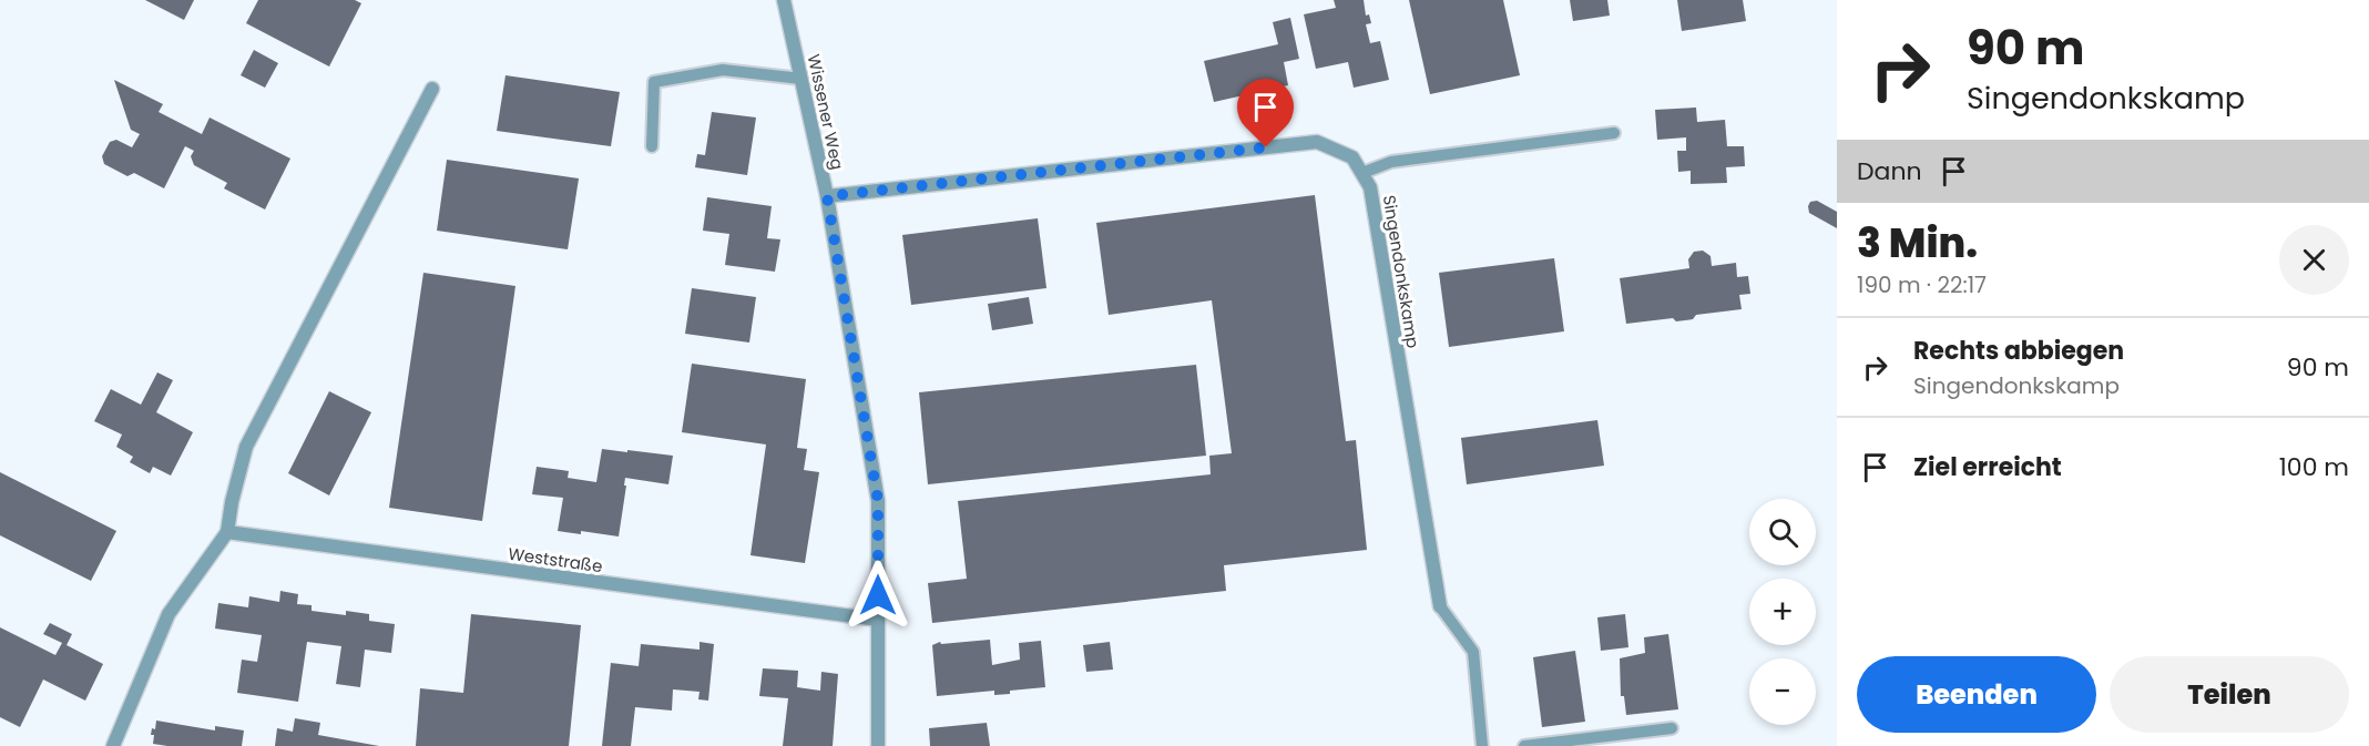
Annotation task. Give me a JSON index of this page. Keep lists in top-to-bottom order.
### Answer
{
  "streets": {
    "street": ["Wissener Weg", "Singendonkskamp", "Weststraße"]
  },
  "crossings": [
    ["Wissener Weg", "Singendonkskamp"],
    ["Wissener Weg", "Weststraße"]
  ],
  "page": {
    "turn": ["90 m", "Singendonkskamp"],
    "then": "Dann",
    "heading": ["3 Min.", "190 m · 22:17"],
    "list": [
      {
        "name": "Rechts abbiegen",
        "note": "Singendonkskamp",
        "value": "90 m"
      },
      {
        "name": "Ziel erreicht",
        "value": "100 m"
      }
    ],
    "map_buttons": ["+", "−"],
    "buttons": ["Beenden", "Teilen"]
  }
}
